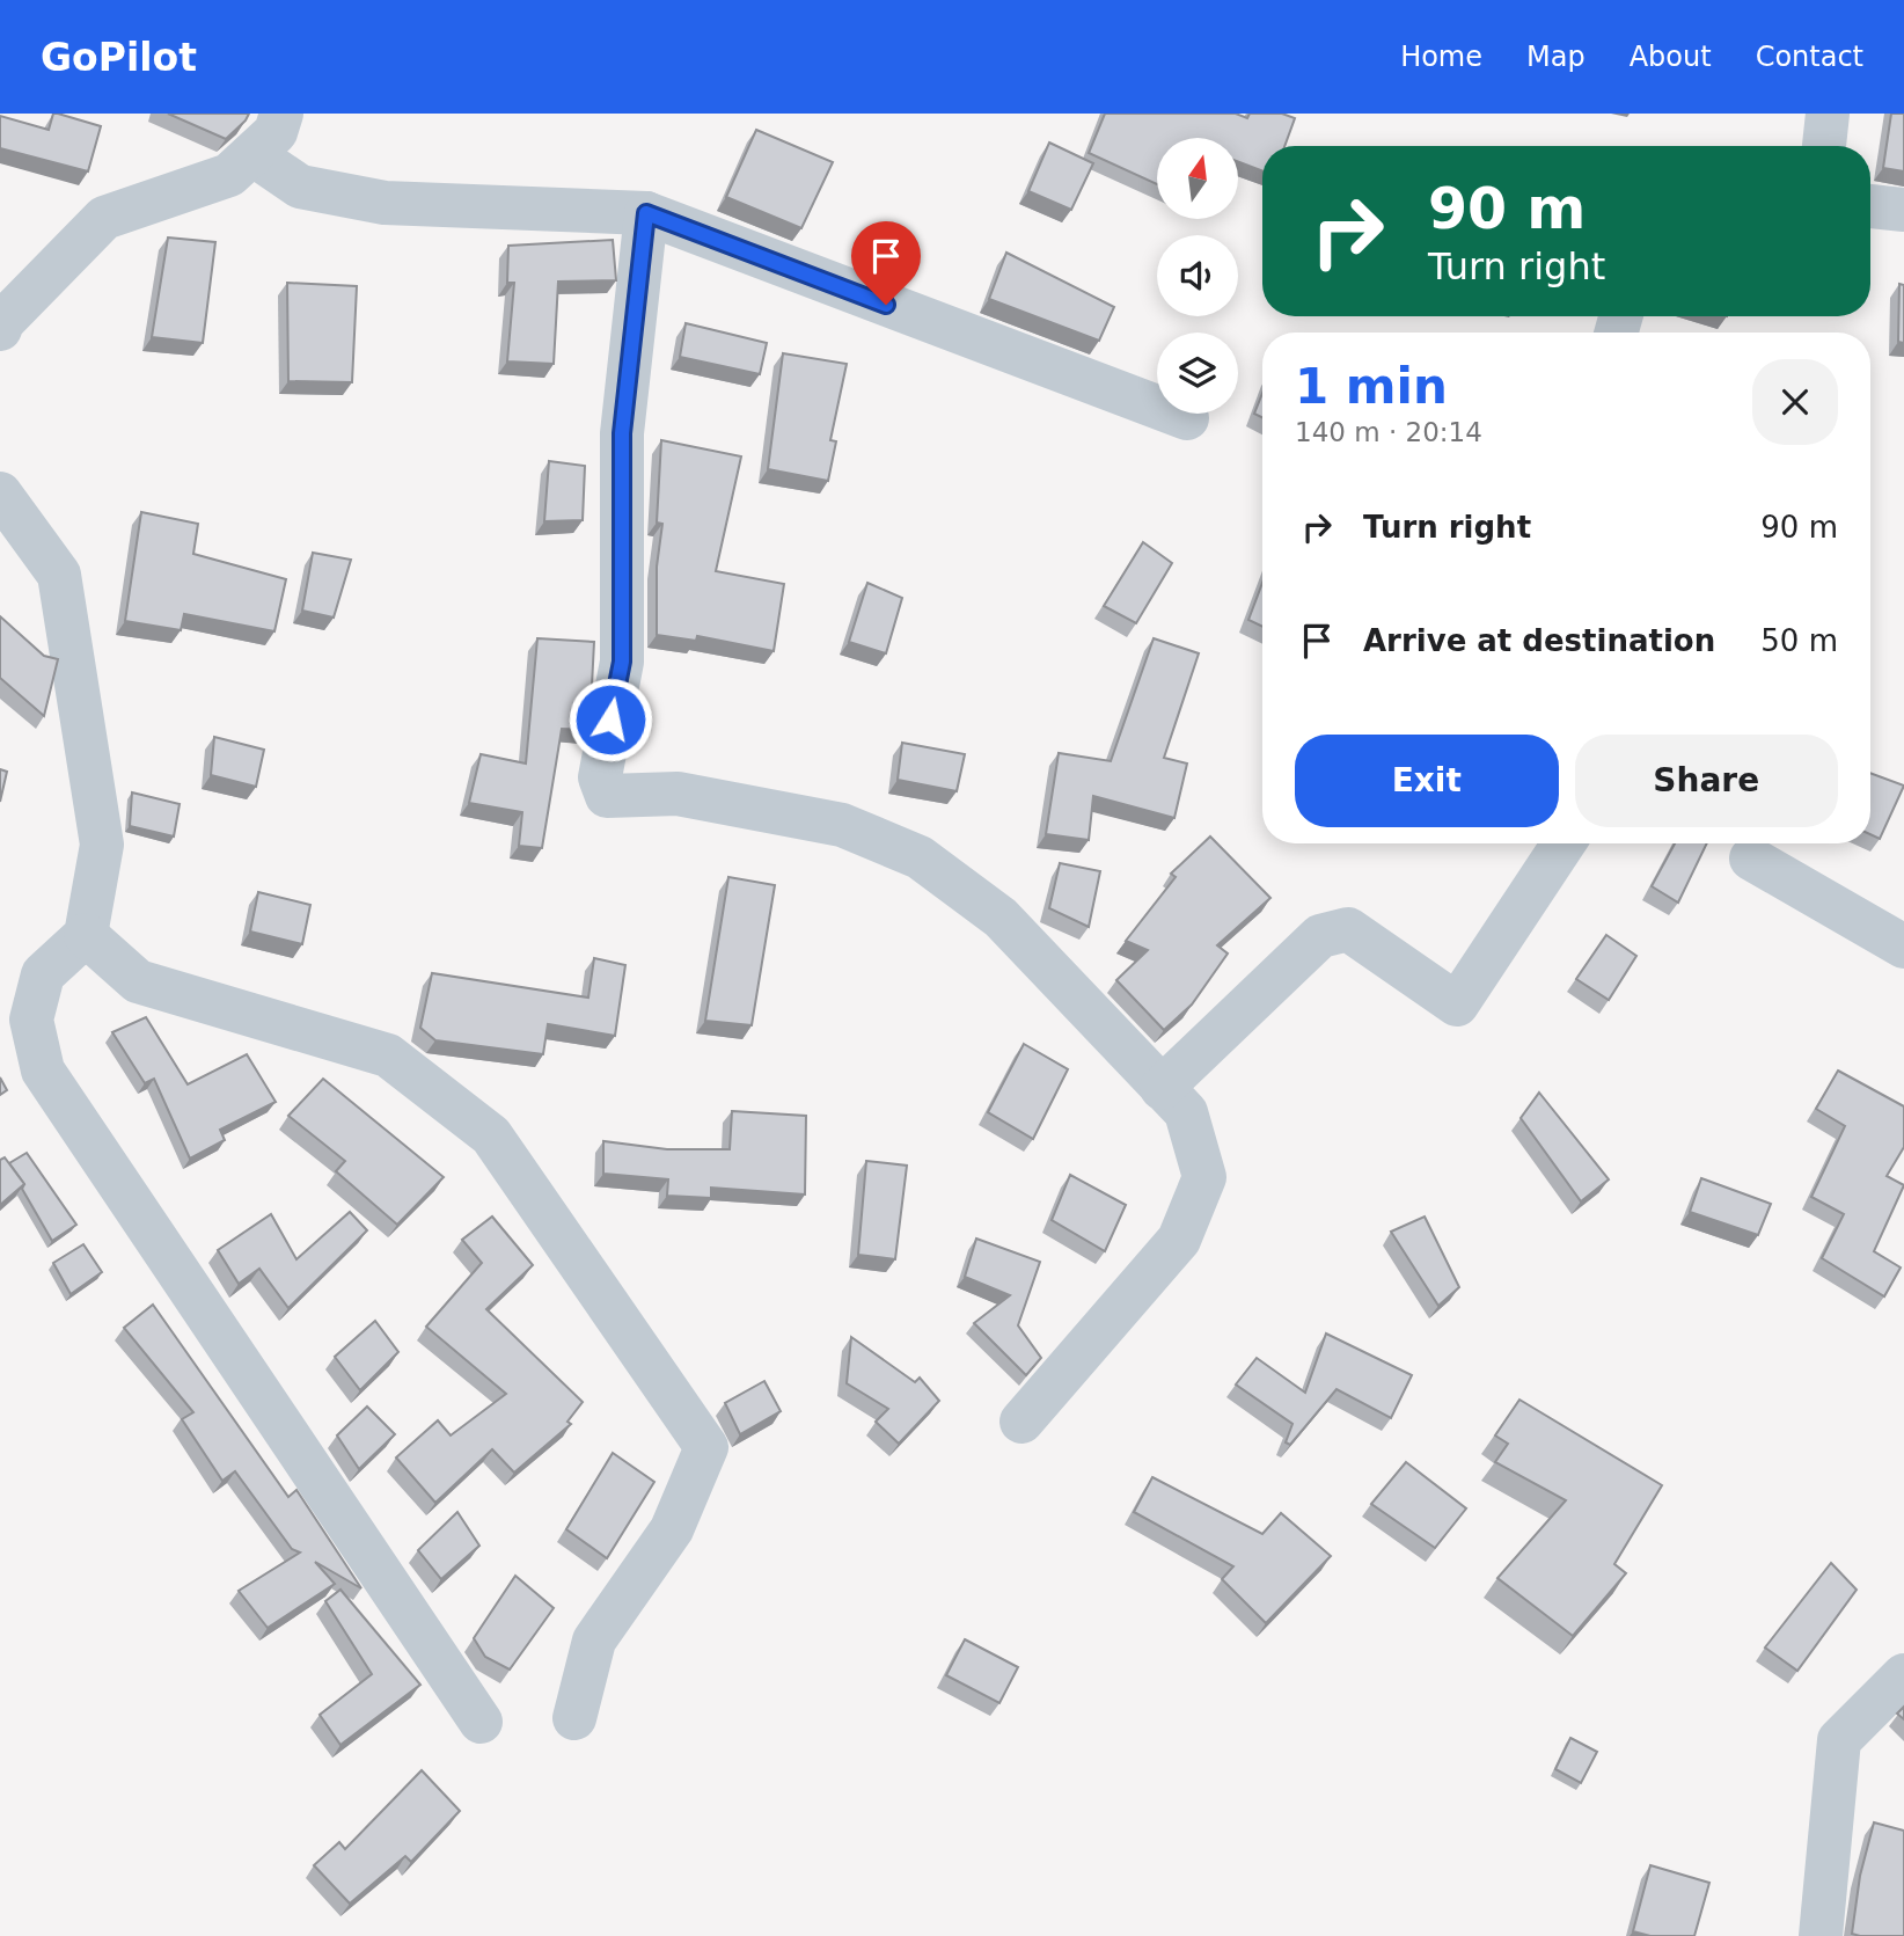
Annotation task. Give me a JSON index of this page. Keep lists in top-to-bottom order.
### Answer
{
  "north": "top",
  "page": {
    "header": "GoPilot",
    "nav": [
      "Home",
      "Map",
      "About",
      "Contact"
    ],
    "turn": ["90 m", "Turn right"],
    "heading": ["1 min", "140 m · 20:14"],
    "list": [
      {
        "name": "Turn right",
        "value": "90 m"
      },
      {
        "name": "Arrive at destination",
        "value": "50 m"
      }
    ],
    "buttons": ["Exit", "Share"]
  }
}
